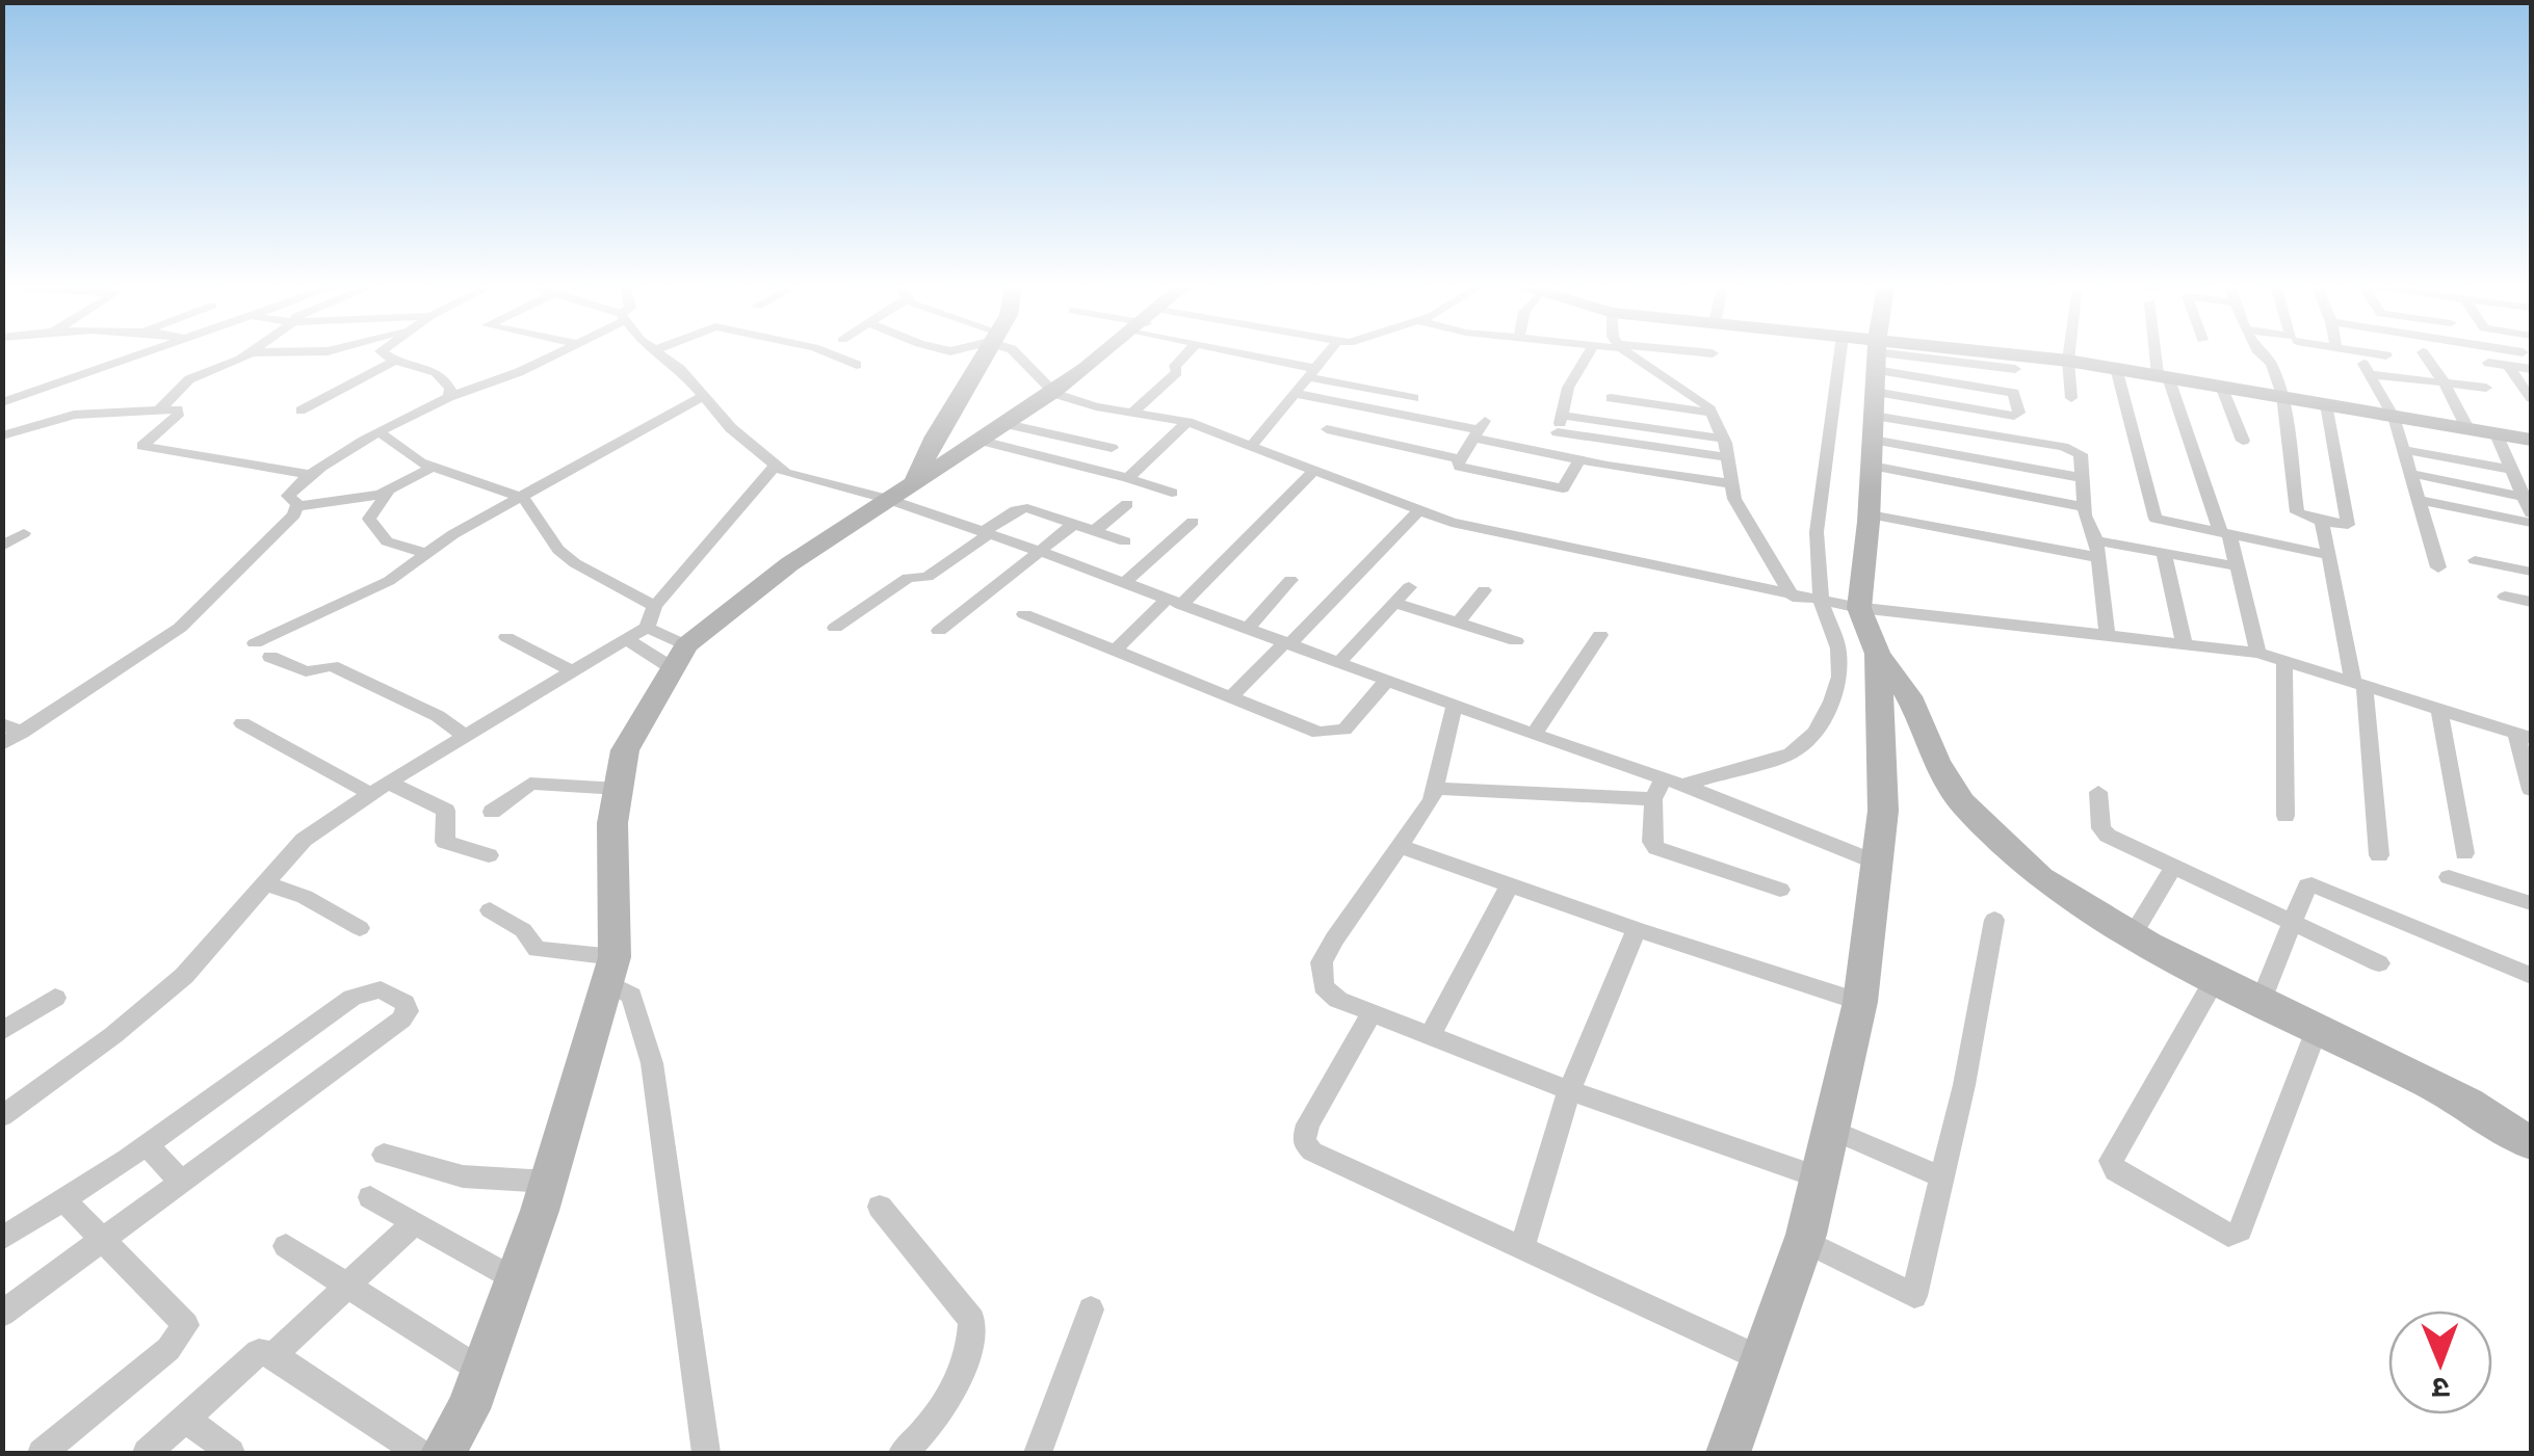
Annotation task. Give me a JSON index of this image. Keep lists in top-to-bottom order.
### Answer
{
  "north": "bottom"
}
